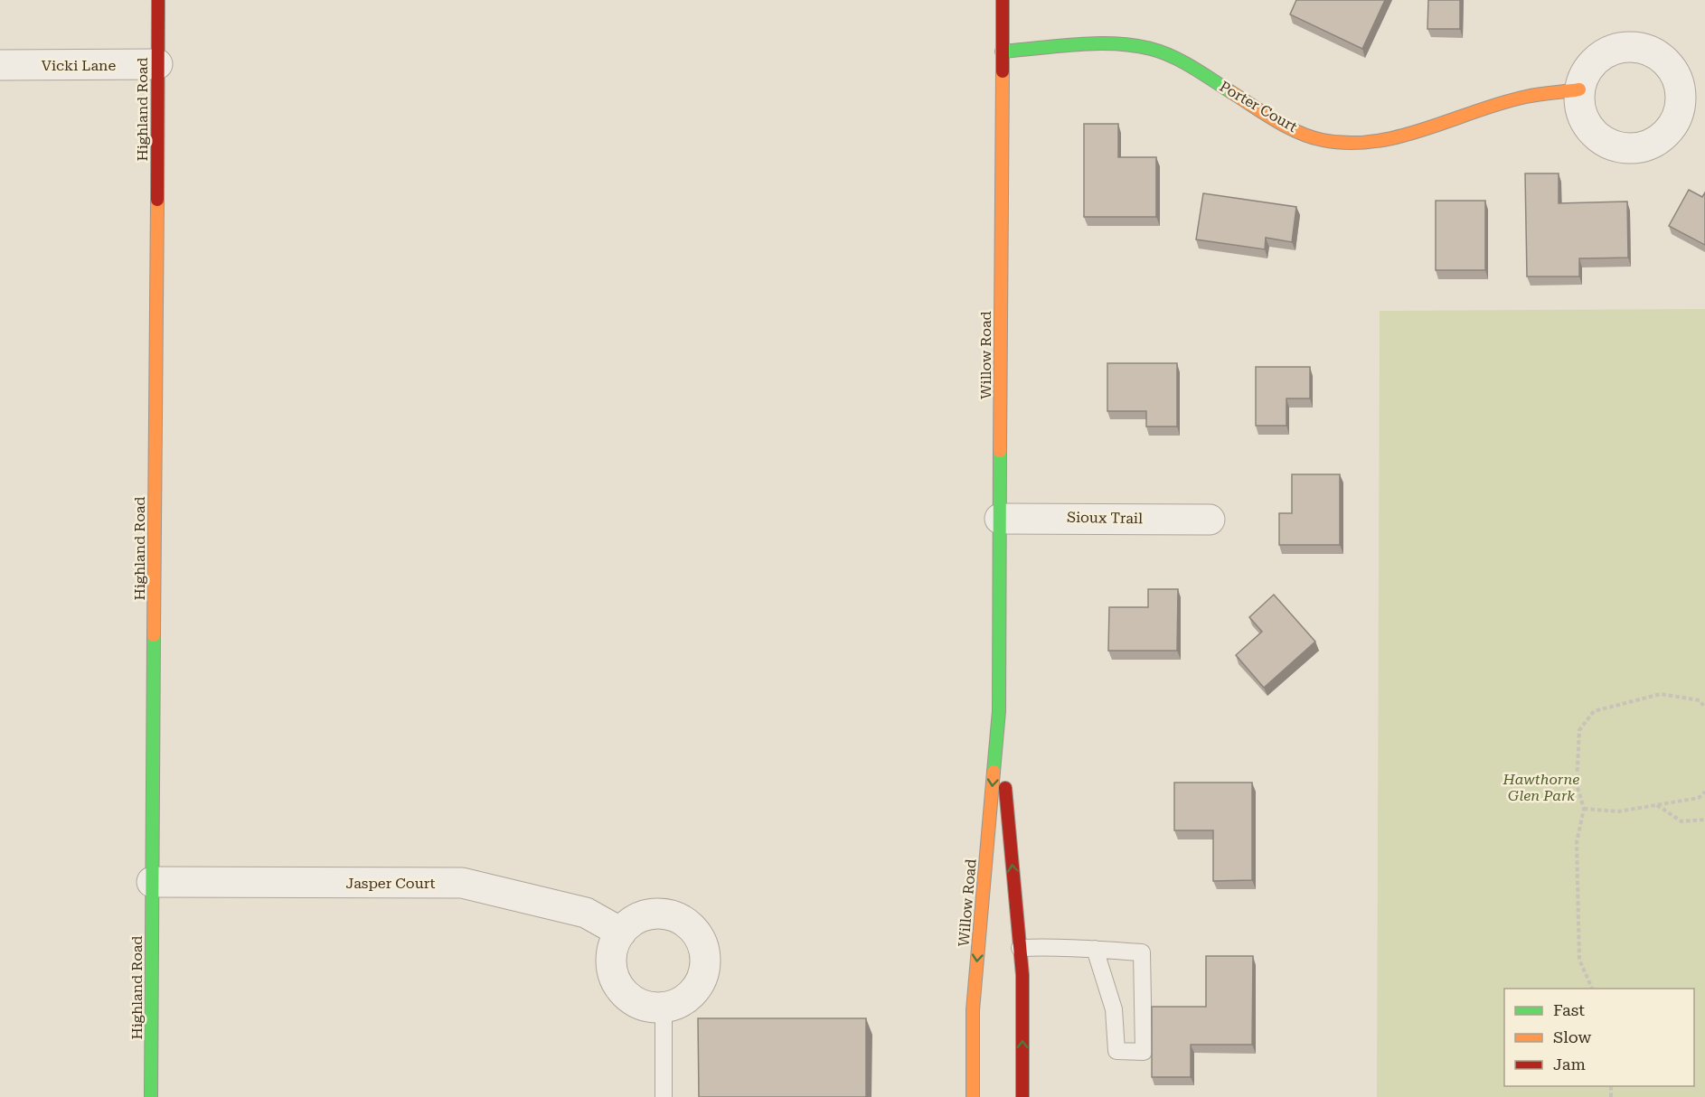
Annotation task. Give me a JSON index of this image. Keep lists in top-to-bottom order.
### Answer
{
  "streets": {
    "street": [
      "Vicki Lane",
      "Porter Court",
      "Highland Road",
      "Willow Road",
      "Sioux Trail",
      "Jasper Court"
    ]
  },
  "crossings": [
    ["Vicki Lane", "Highland Road"],
    ["Porter Court", "Willow Road"],
    ["Highland Road", "Jasper Court"],
    ["Willow Road", "Sioux Trail"]
  ],
  "parks": ["Hawthorne Glen Park"],
  "legend": ["Fast", "Slow", "Jam"]
}
